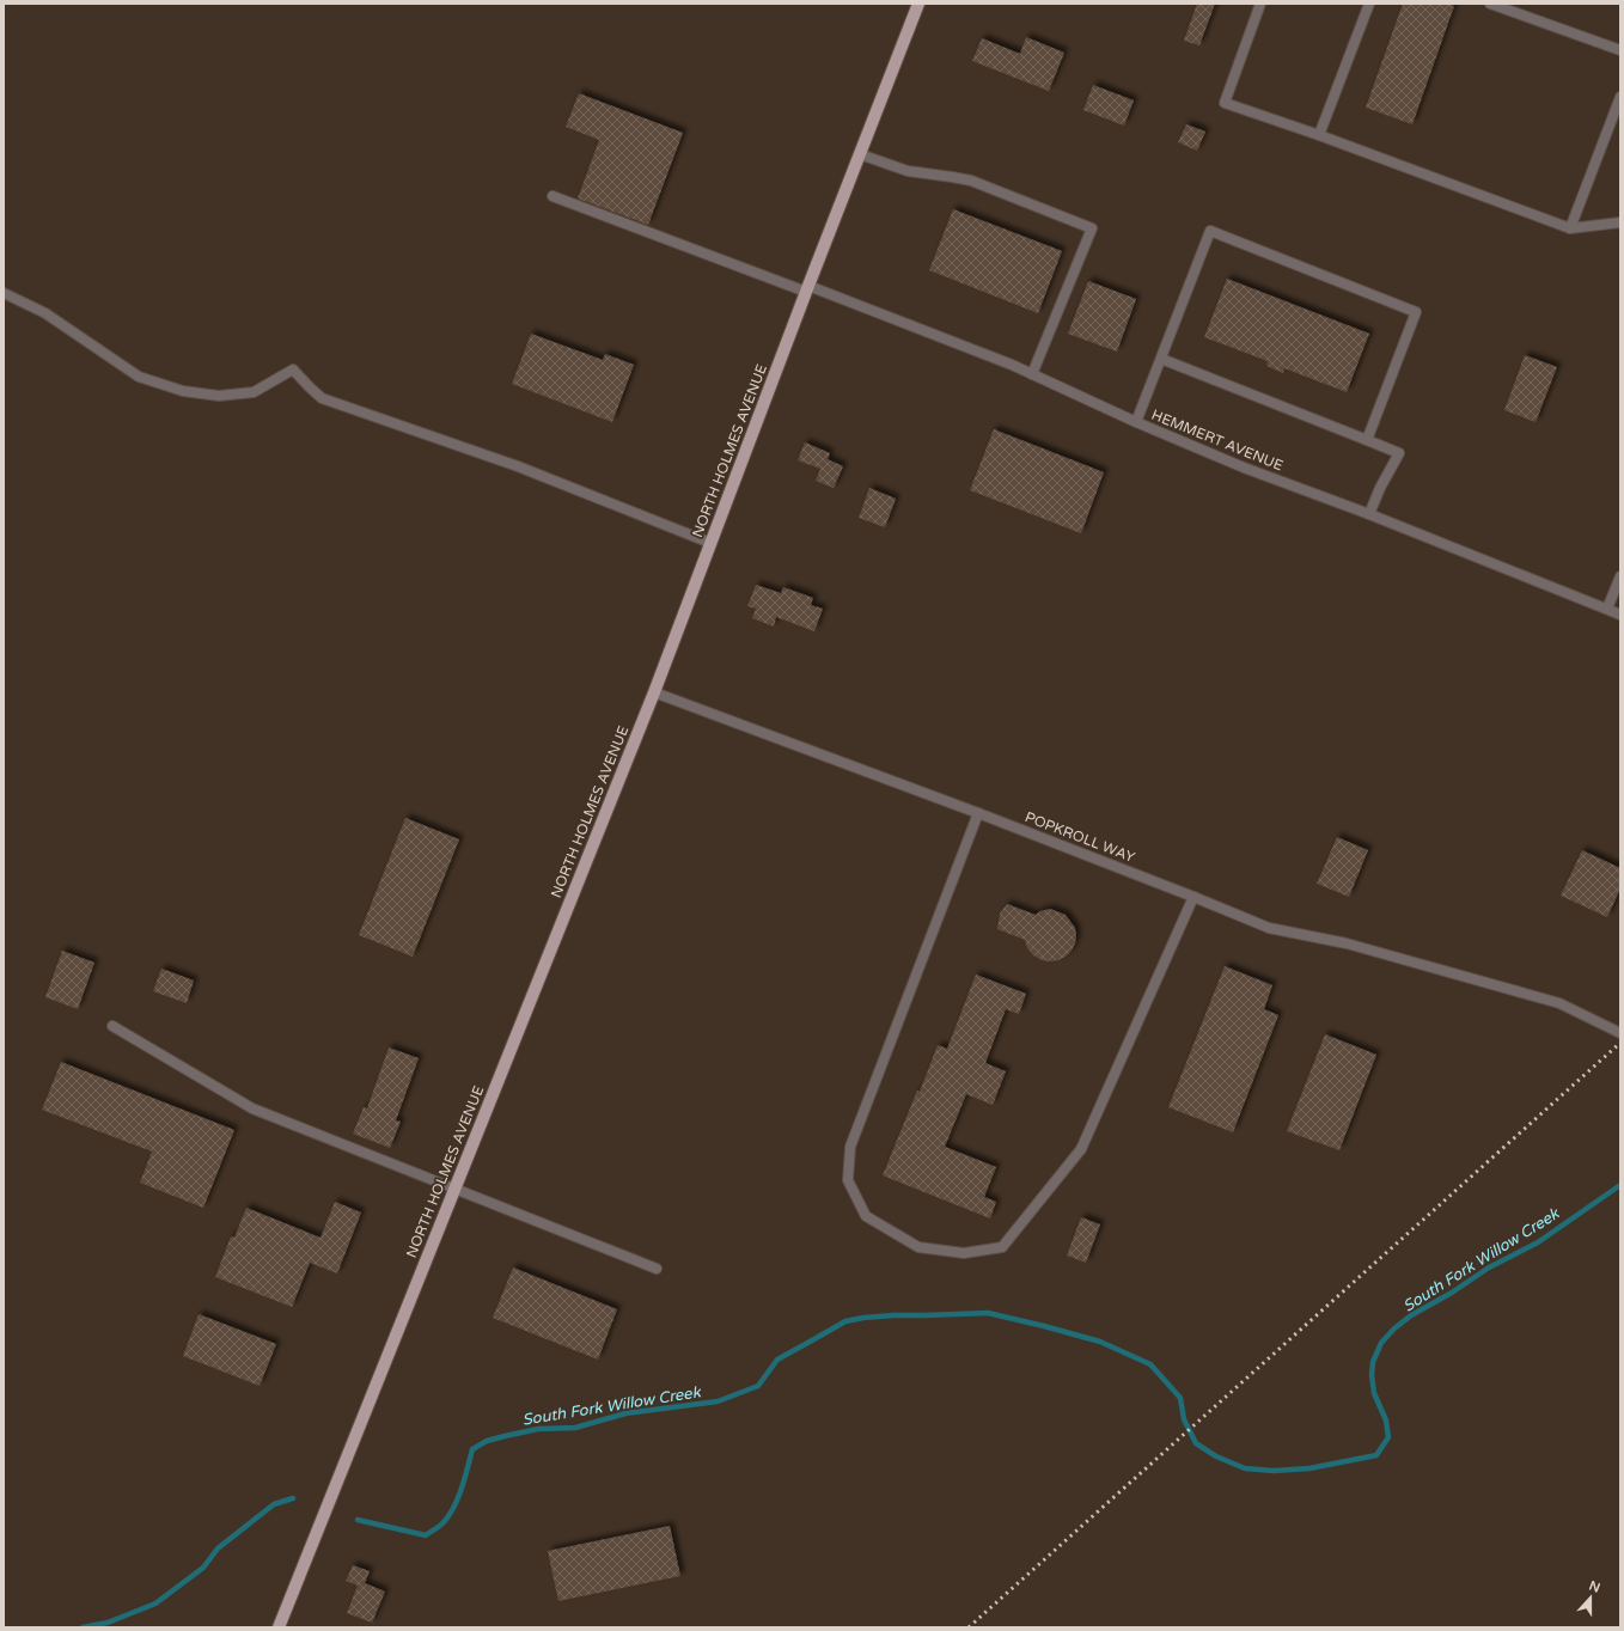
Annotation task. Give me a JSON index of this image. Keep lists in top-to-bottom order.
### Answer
{
  "streets": {
    "main road": ["NORTH HOLMES AVENUE"],
    "street": ["HEMMERT AVENUE", "POPKROLL WAY"]
  },
  "crossings": [
    ["HEMMERT AVENUE", "NORTH HOLMES AVENUE"],
    ["NORTH HOLMES AVENUE", "POPKROLL WAY"]
  ],
  "water": ["South Fork Willow Creek"],
  "north": "top"
}
